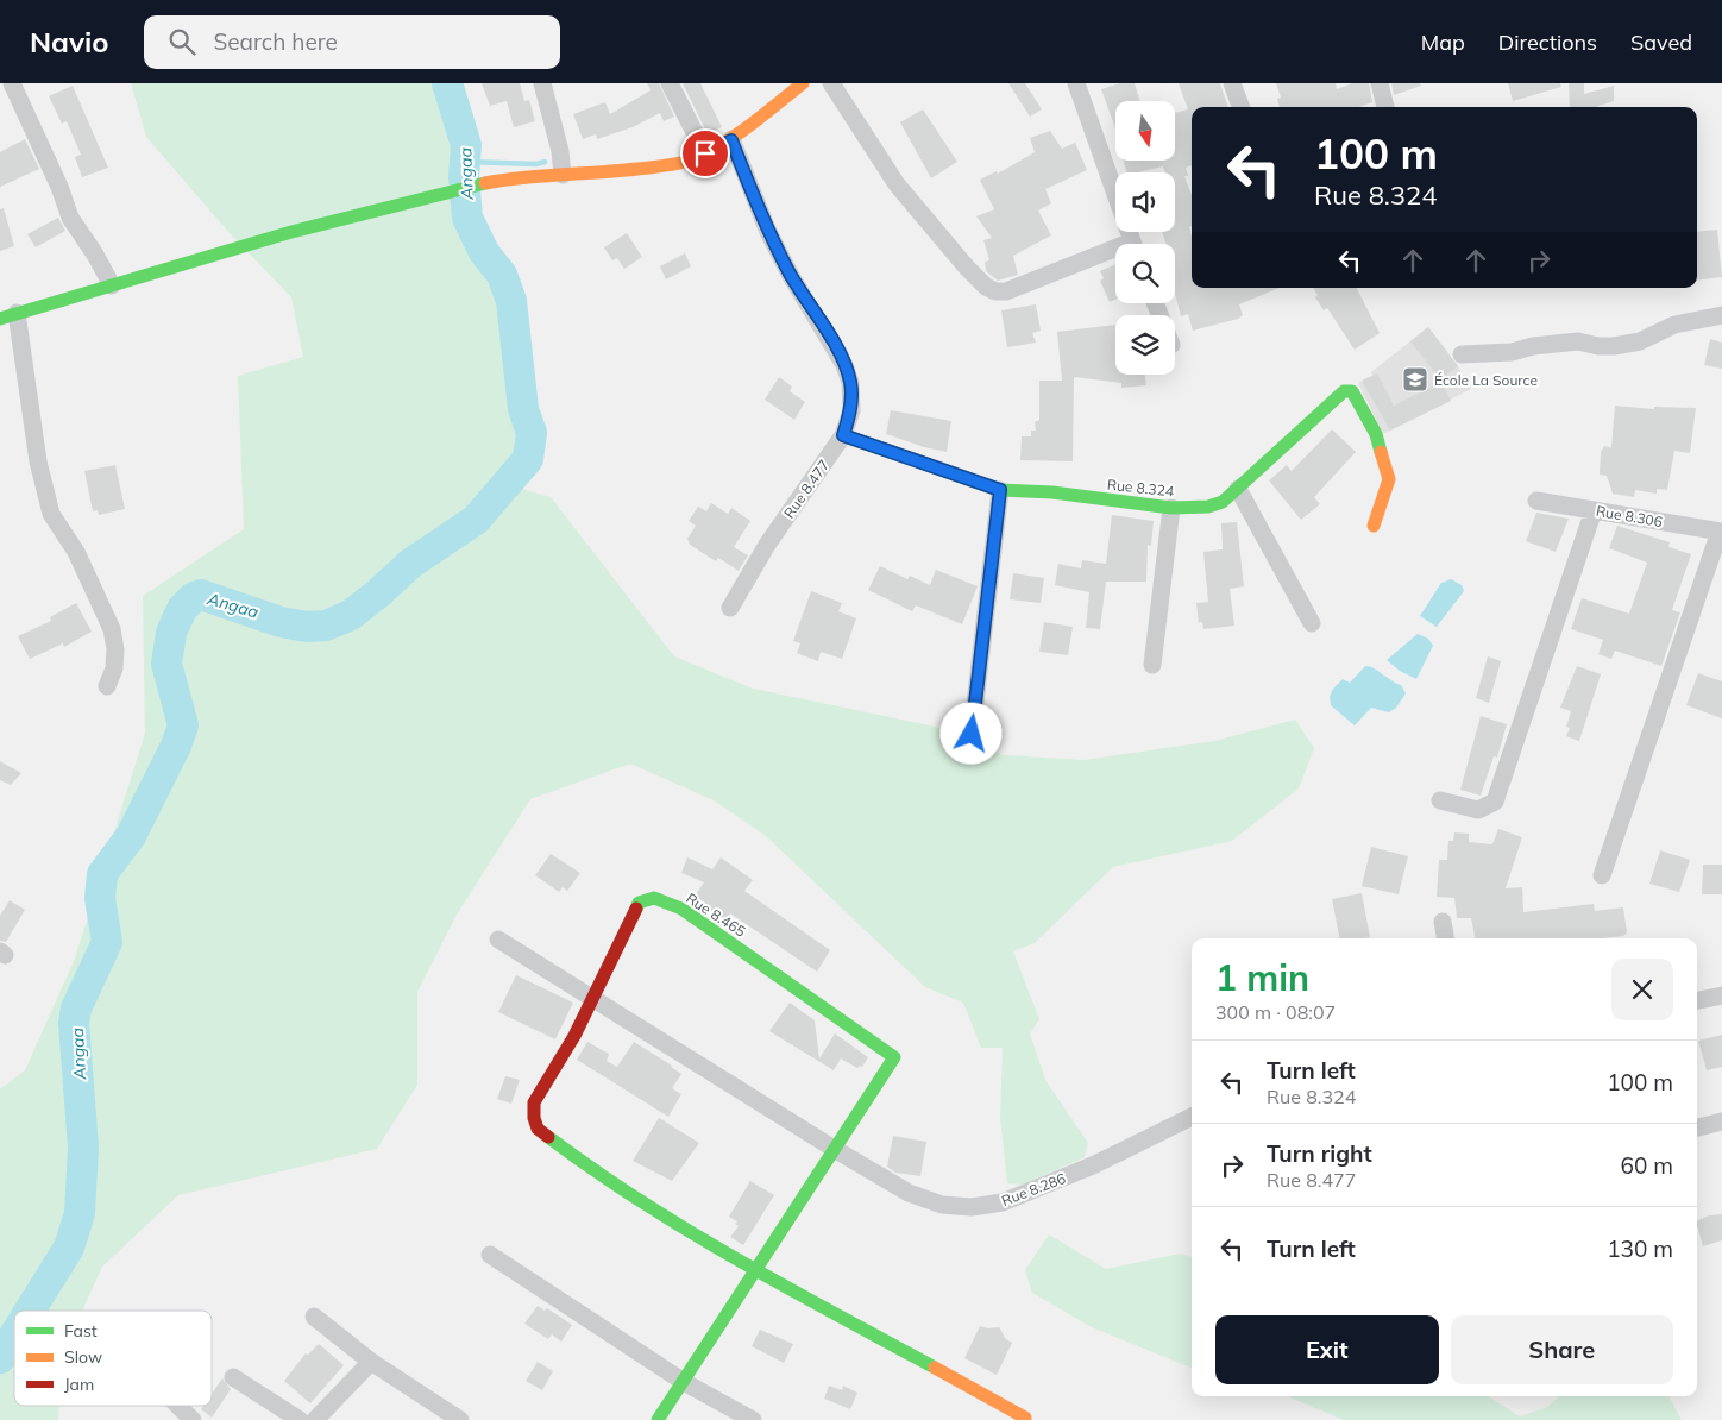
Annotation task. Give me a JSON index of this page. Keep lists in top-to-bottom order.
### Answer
{
  "streets": {
    "street": [
      "Rue 8.324",
      "Rue 8.477",
      "Rue 8.306",
      "Rue 8.465",
      "Rue 8.286"
    ]
  },
  "crossings": [
    ["Rue 8.324", "Rue 8.477"],
    ["Rue 8.465", "Rue 8.286"]
  ],
  "water": ["Angaa"],
  "places": {
    "school or university": ["École La Source"]
  },
  "legend": ["Fast", "Slow", "Jam"],
  "north": "bottom",
  "page": {
    "header": "Navio",
    "search": "Search here",
    "nav": ["Map", "Directions", "Saved"],
    "turn": ["100 m", "Rue 8.324"],
    "heading": ["1 min", "300 m · 08:07"],
    "list": [
      {
        "name": "Turn left",
        "note": "Rue 8.324",
        "value": "100 m"
      },
      {
        "name": "Turn right",
        "note": "Rue 8.477",
        "value": "60 m"
      },
      {
        "name": "Turn left",
        "value": "130 m"
      }
    ],
    "buttons": ["Exit", "Share"]
  }
}
